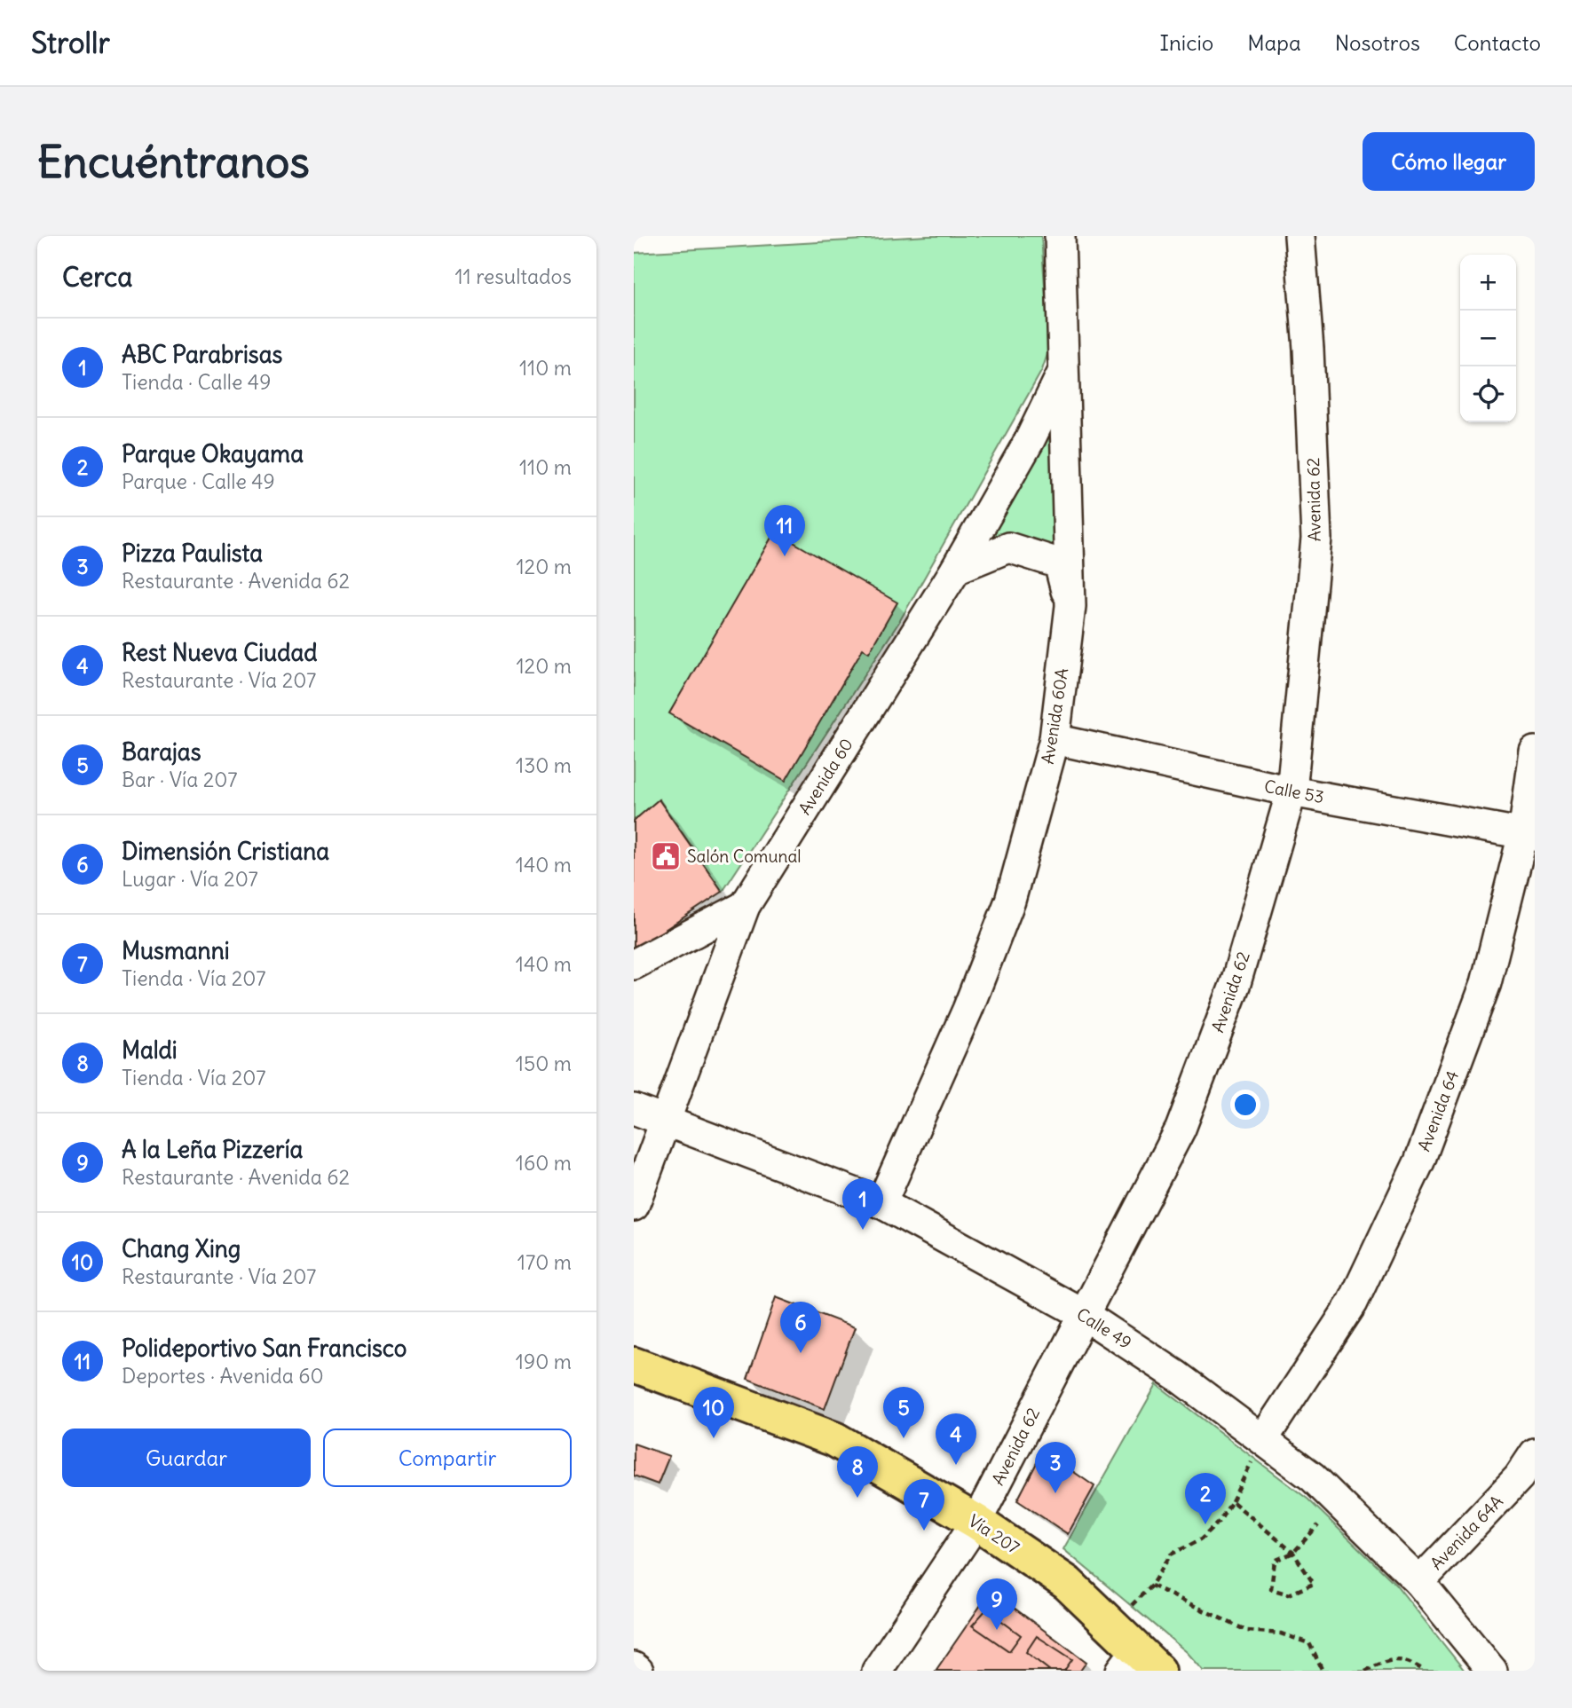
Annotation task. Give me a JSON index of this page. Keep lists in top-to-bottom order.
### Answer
{
  "streets": {
    "main road": ["Vía 207"],
    "street": [
      "Avenida 62",
      "Avenida 60A",
      "Avenida 60",
      "Calle 53",
      "Avenida 64",
      "Calle 49",
      "Avenida 64A"
    ]
  },
  "crossings": [
    ["Avenida 62", "Calle 53"],
    ["Avenida 62", "Calle 49"],
    ["Avenida 62", "Vía 207"],
    ["Avenida 60A", "Avenida 60"],
    ["Avenida 60A", "Calle 53"],
    ["Avenida 60A", "Calle 49"],
    ["Avenida 60", "Calle 49"],
    ["Calle 53", "Avenida 64"],
    ["Avenida 64", "Calle 49"],
    ["Calle 49", "Avenida 64A"]
  ],
  "places": {
    "public building": ["Salón Comunal"]
  },
  "page": {
    "header": "Strollr",
    "nav": [
      "Inicio",
      "Mapa",
      "Nosotros",
      "Contacto"
    ],
    "buttons": [
      "Cómo llegar",
      ["Guardar", "Compartir"]
    ],
    "title": "Encuéntranos",
    "heading": ["Cerca", "11 resultados"],
    "map_buttons": ["+", "−"],
    "list": [
      {
        "mark": "1",
        "name": "ABC Parabrisas",
        "note": "Tienda · Calle 49",
        "value": "110 m"
      },
      {
        "mark": "2",
        "name": "Parque Okayama",
        "note": "Parque · Calle 49",
        "value": "110 m"
      },
      {
        "mark": "3",
        "name": "Pizza Paulista",
        "note": "Restaurante · Avenida 62",
        "value": "120 m"
      },
      {
        "mark": "4",
        "name": "Rest Nueva Ciudad",
        "note": "Restaurante · Vía 207",
        "value": "120 m"
      },
      {
        "mark": "5",
        "name": "Barajas",
        "note": "Bar · Vía 207",
        "value": "130 m"
      },
      {
        "mark": "6",
        "name": "Dimensión Cristiana",
        "note": "Lugar · Vía 207",
        "value": "140 m"
      },
      {
        "mark": "7",
        "name": "Musmanni",
        "note": "Tienda · Vía 207",
        "value": "140 m"
      },
      {
        "mark": "8",
        "name": "Maldi",
        "note": "Tienda · Vía 207",
        "value": "150 m"
      },
      {
        "mark": "9",
        "name": "A la Leña Pizzería",
        "note": "Restaurante · Avenida 62",
        "value": "160 m"
      },
      {
        "mark": "10",
        "name": "Chang Xing",
        "note": "Restaurante · Vía 207",
        "value": "170 m"
      },
      {
        "mark": "11",
        "name": "Polideportivo San Francisco",
        "note": "Deportes · Avenida 60",
        "value": "190 m"
      }
    ],
    "pins": [
      "11",
      "1",
      "6",
      "5",
      "10",
      "4",
      "3",
      "8",
      "2",
      "7",
      "9"
    ]
  }
}
